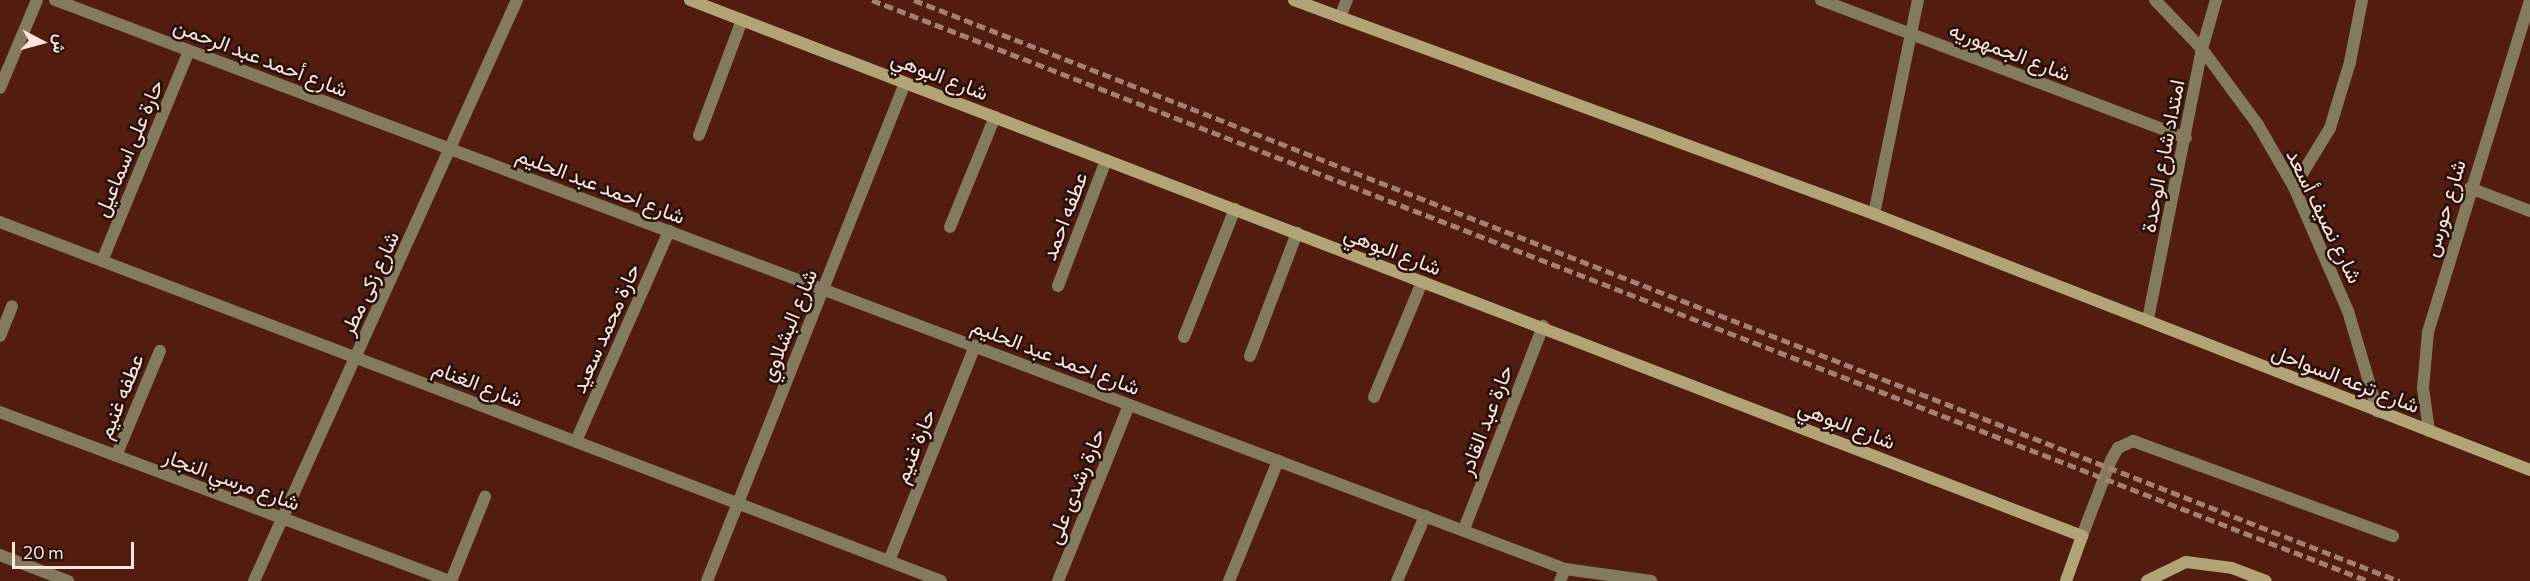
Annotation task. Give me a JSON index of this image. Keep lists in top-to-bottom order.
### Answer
{
  "streets": {
    "street": [
      "شارع الجمهوريه",
      "شارع أحمد عبد الرحمن",
      "شارع البوهي",
      "حارة على اسماعيل",
      "امتداد شارع الوحدة",
      "شارع احمد عبد الحليم",
      "شارع حورس",
      "عطفه احمد",
      "شارع نصيف أسعد",
      "شارع زكى مطر",
      "شارع البشلاوي",
      "حارة محمد سعيد",
      "شارع ترعه السواحل",
      "شارع الغنام",
      "عطفه غنيم",
      "حارة عبد القادر",
      "حارة غنيم",
      "شارع مرسي النجار",
      "حارة رشدى على"
    ]
  },
  "crossings": [
    ["شارع الجمهوريه", "امتداد شارع الوحدة"],
    ["شارع أحمد عبد الرحمن", "حارة على اسماعيل"],
    ["شارع أحمد عبد الرحمن", "شارع احمد عبد الحليم"],
    ["شارع أحمد عبد الرحمن", "شارع زكى مطر"],
    ["شارع البوهي", "عطفه احمد"],
    ["شارع البوهي", "شارع البشلاوي"],
    ["شارع البوهي", "حارة عبد القادر"],
    ["حارة على اسماعيل", "شارع الغنام"],
    ["امتداد شارع الوحدة", "شارع نصيف أسعد"],
    ["امتداد شارع الوحدة", "شارع ترعه السواحل"],
    ["شارع احمد عبد الحليم", "شارع زكى مطر"],
    ["شارع احمد عبد الحليم", "شارع البشلاوي"],
    ["شارع احمد عبد الحليم", "حارة محمد سعيد"],
    ["شارع احمد عبد الحليم", "حارة عبد القادر"],
    ["شارع احمد عبد الحليم", "حارة غنيم"],
    ["شارع احمد عبد الحليم", "حارة رشدى على"],
    ["شارع حورس", "شارع ترعه السواحل"],
    ["شارع نصيف أسعد", "شارع ترعه السواحل"],
    ["شارع زكى مطر", "شارع الغنام"],
    ["شارع زكى مطر", "شارع مرسي النجار"],
    ["شارع البشلاوي", "شارع الغنام"],
    ["حارة محمد سعيد", "شارع الغنام"],
    ["شارع الغنام", "حارة غنيم"],
    ["عطفه غنيم", "شارع مرسي النجار"]
  ],
  "scale_bar": "20 m",
  "north": "right"
}
